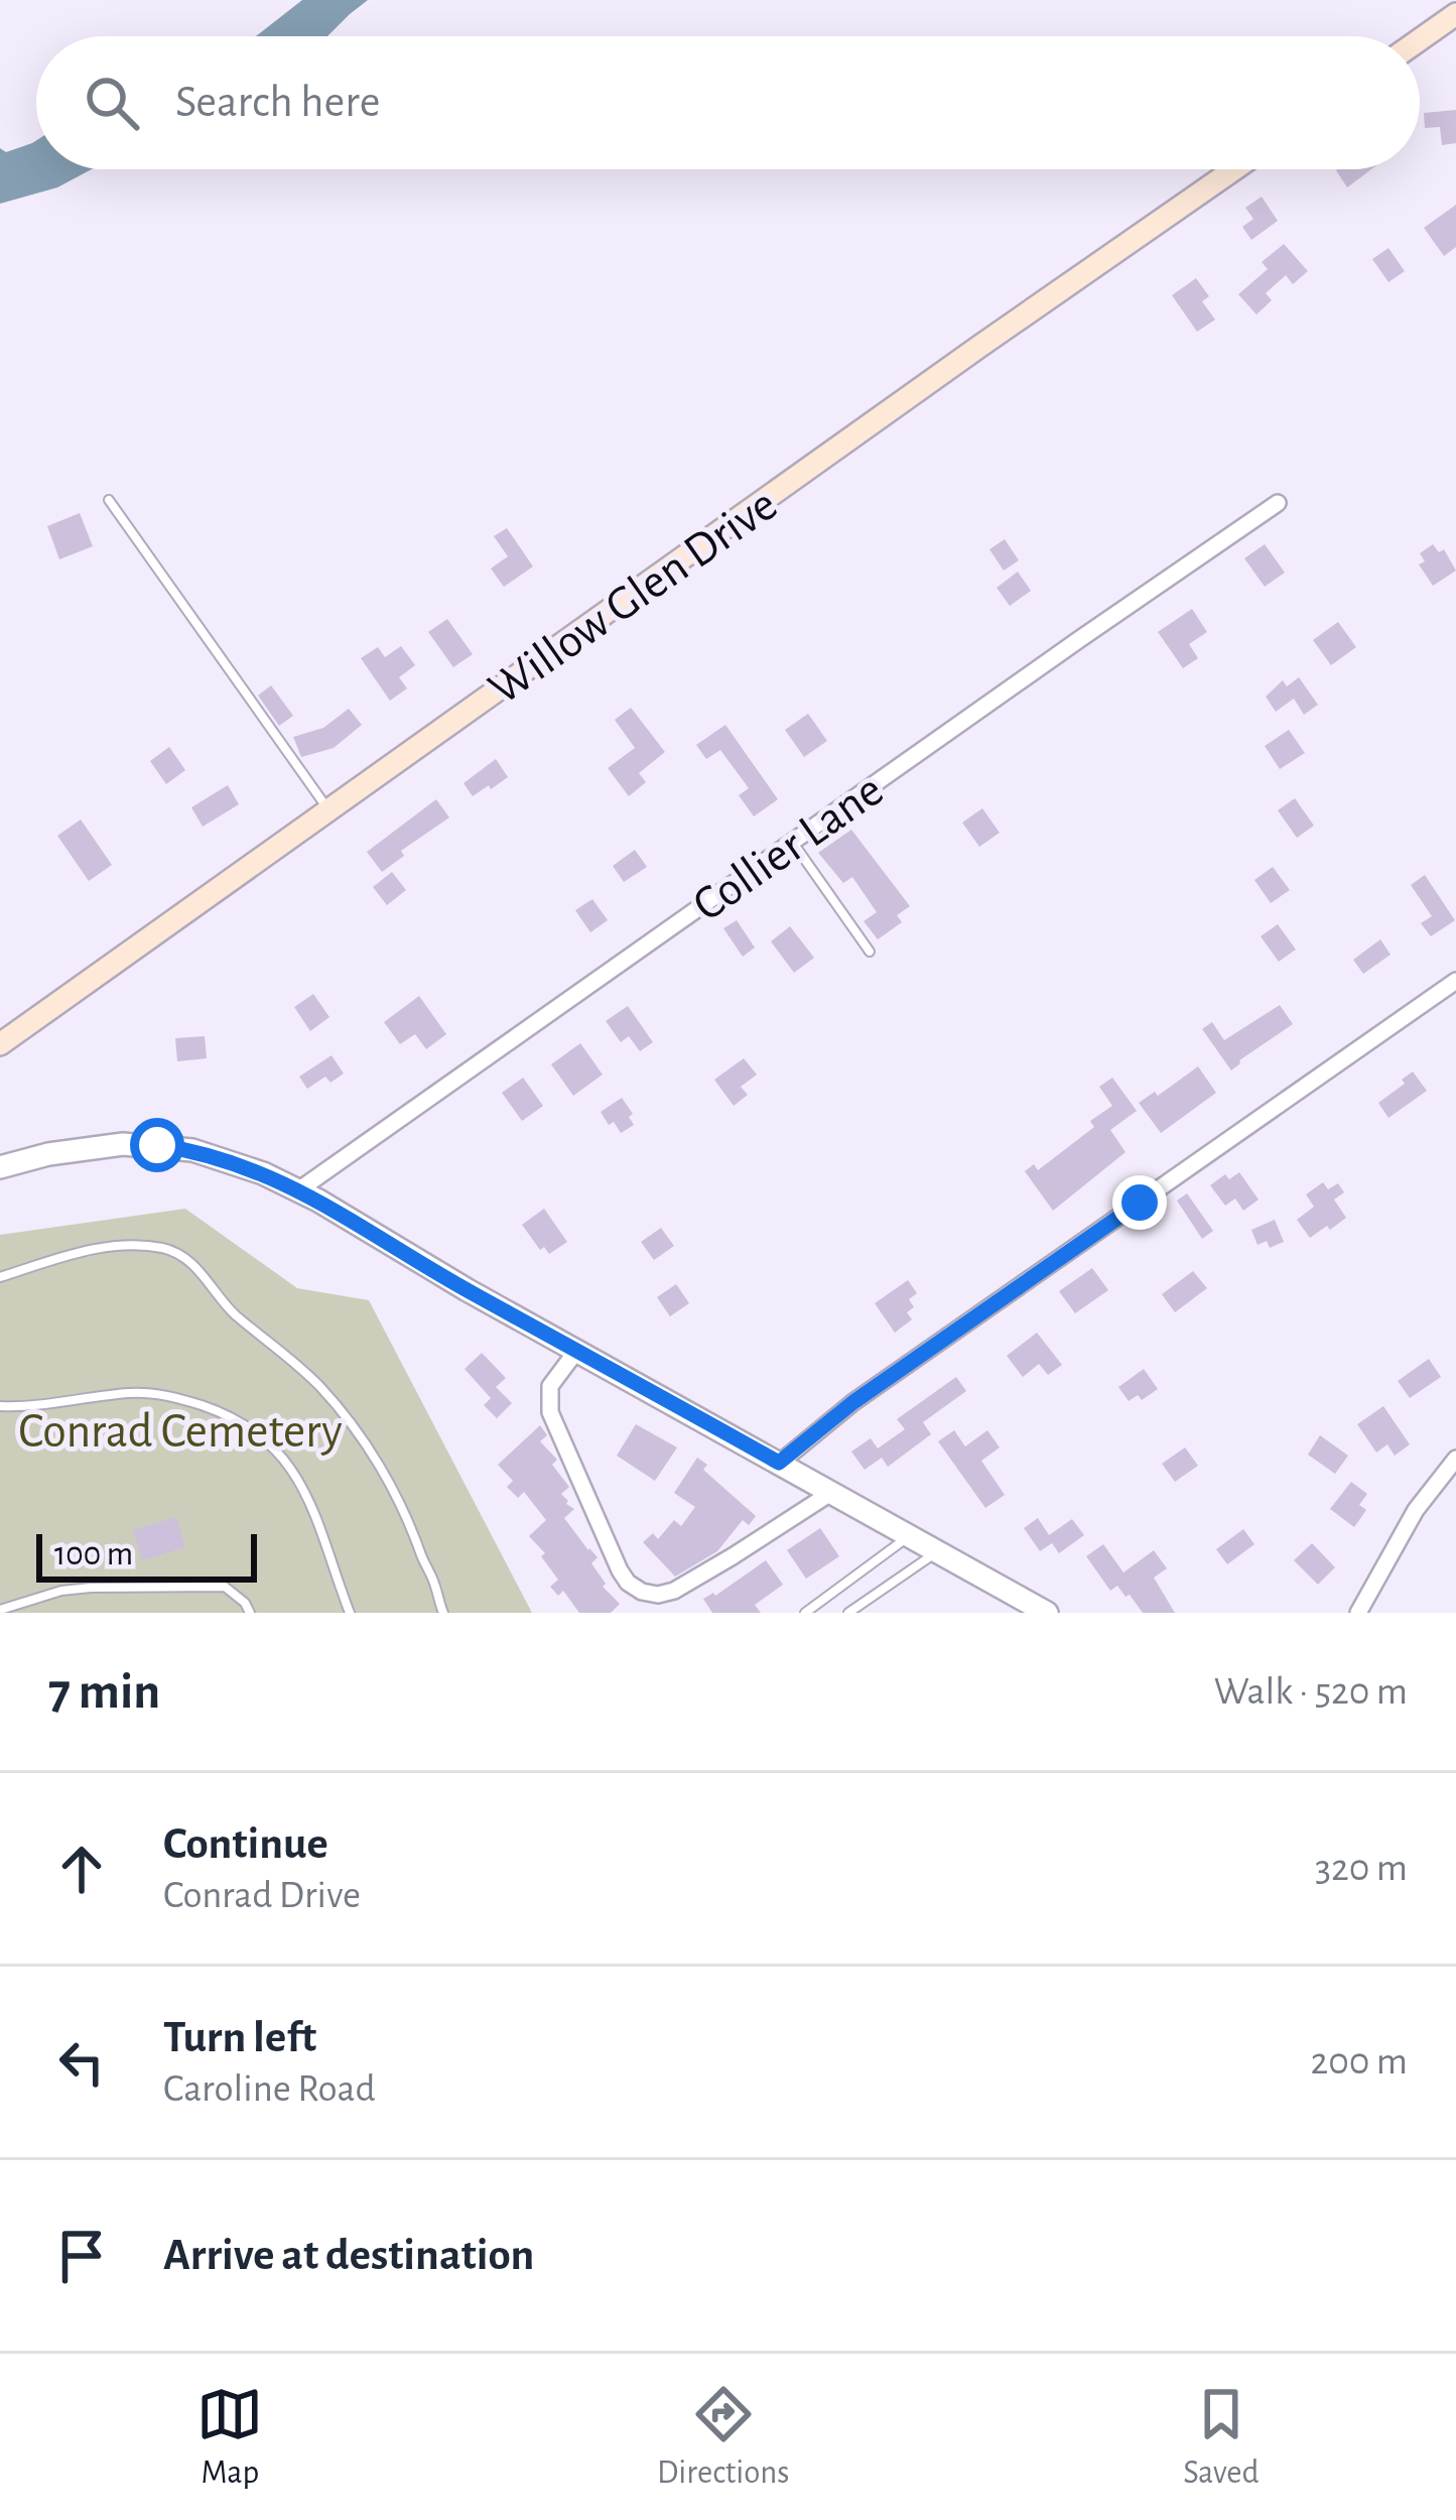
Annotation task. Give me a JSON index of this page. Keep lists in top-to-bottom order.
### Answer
{
  "streets": {
    "main road": ["Willow Glen Drive"],
    "street": ["Collier Lane"]
  },
  "parks": ["Conrad Cemetery"],
  "scale_bar": "100 m",
  "page": {
    "search": "Search here",
    "scale": "100 m",
    "heading": ["7 min", "Walk · 520 m"],
    "list": [
      ["Continue", "Conrad Drive", "320 m"],
      ["Turn left", "Caroline Road", "200 m"],
      "Arrive at destination"
    ],
    "nav": ["Map", "Directions", "Saved"]
  }
}
